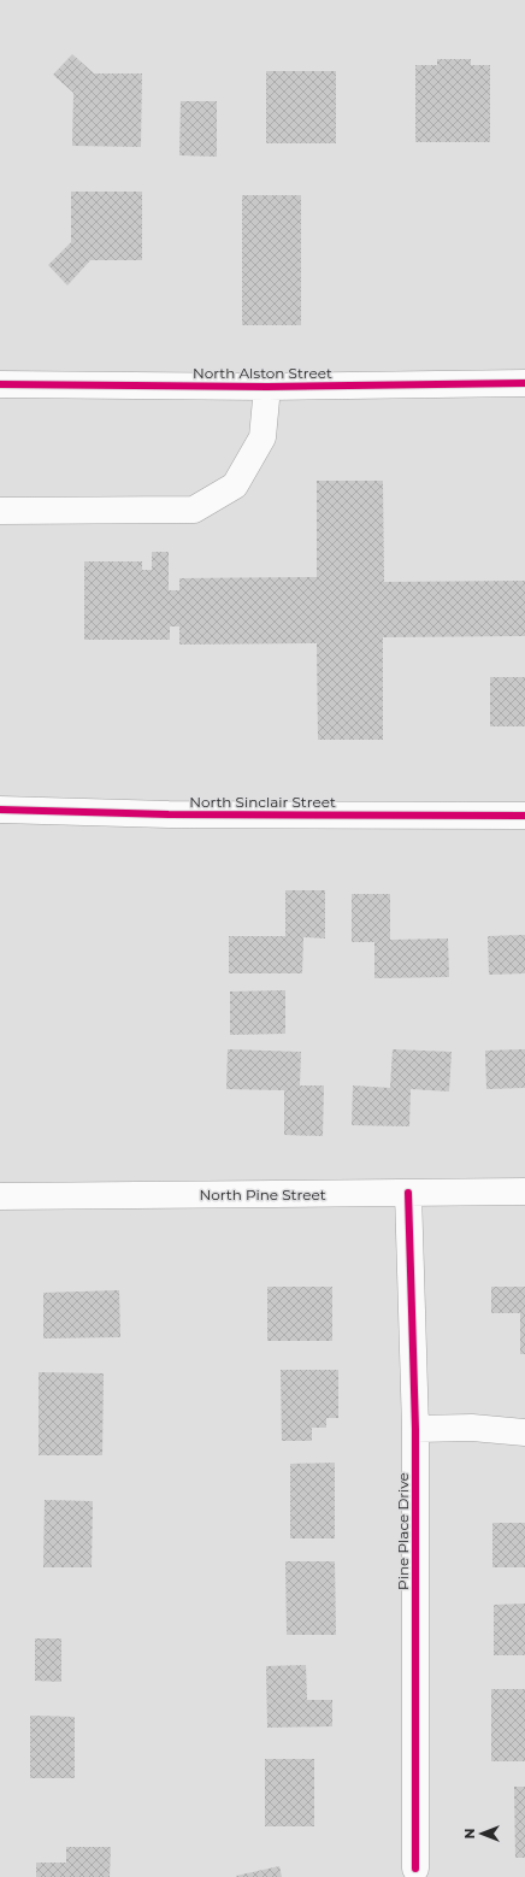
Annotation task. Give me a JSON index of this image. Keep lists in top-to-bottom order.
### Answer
{
  "streets": {
    "street": [
      "North Alston Street",
      "North Sinclair Street",
      "North Pine Street",
      "Pine Place Drive"
    ]
  },
  "crossings": [
    ["North Pine Street", "Pine Place Drive"]
  ],
  "north": "left"
}
